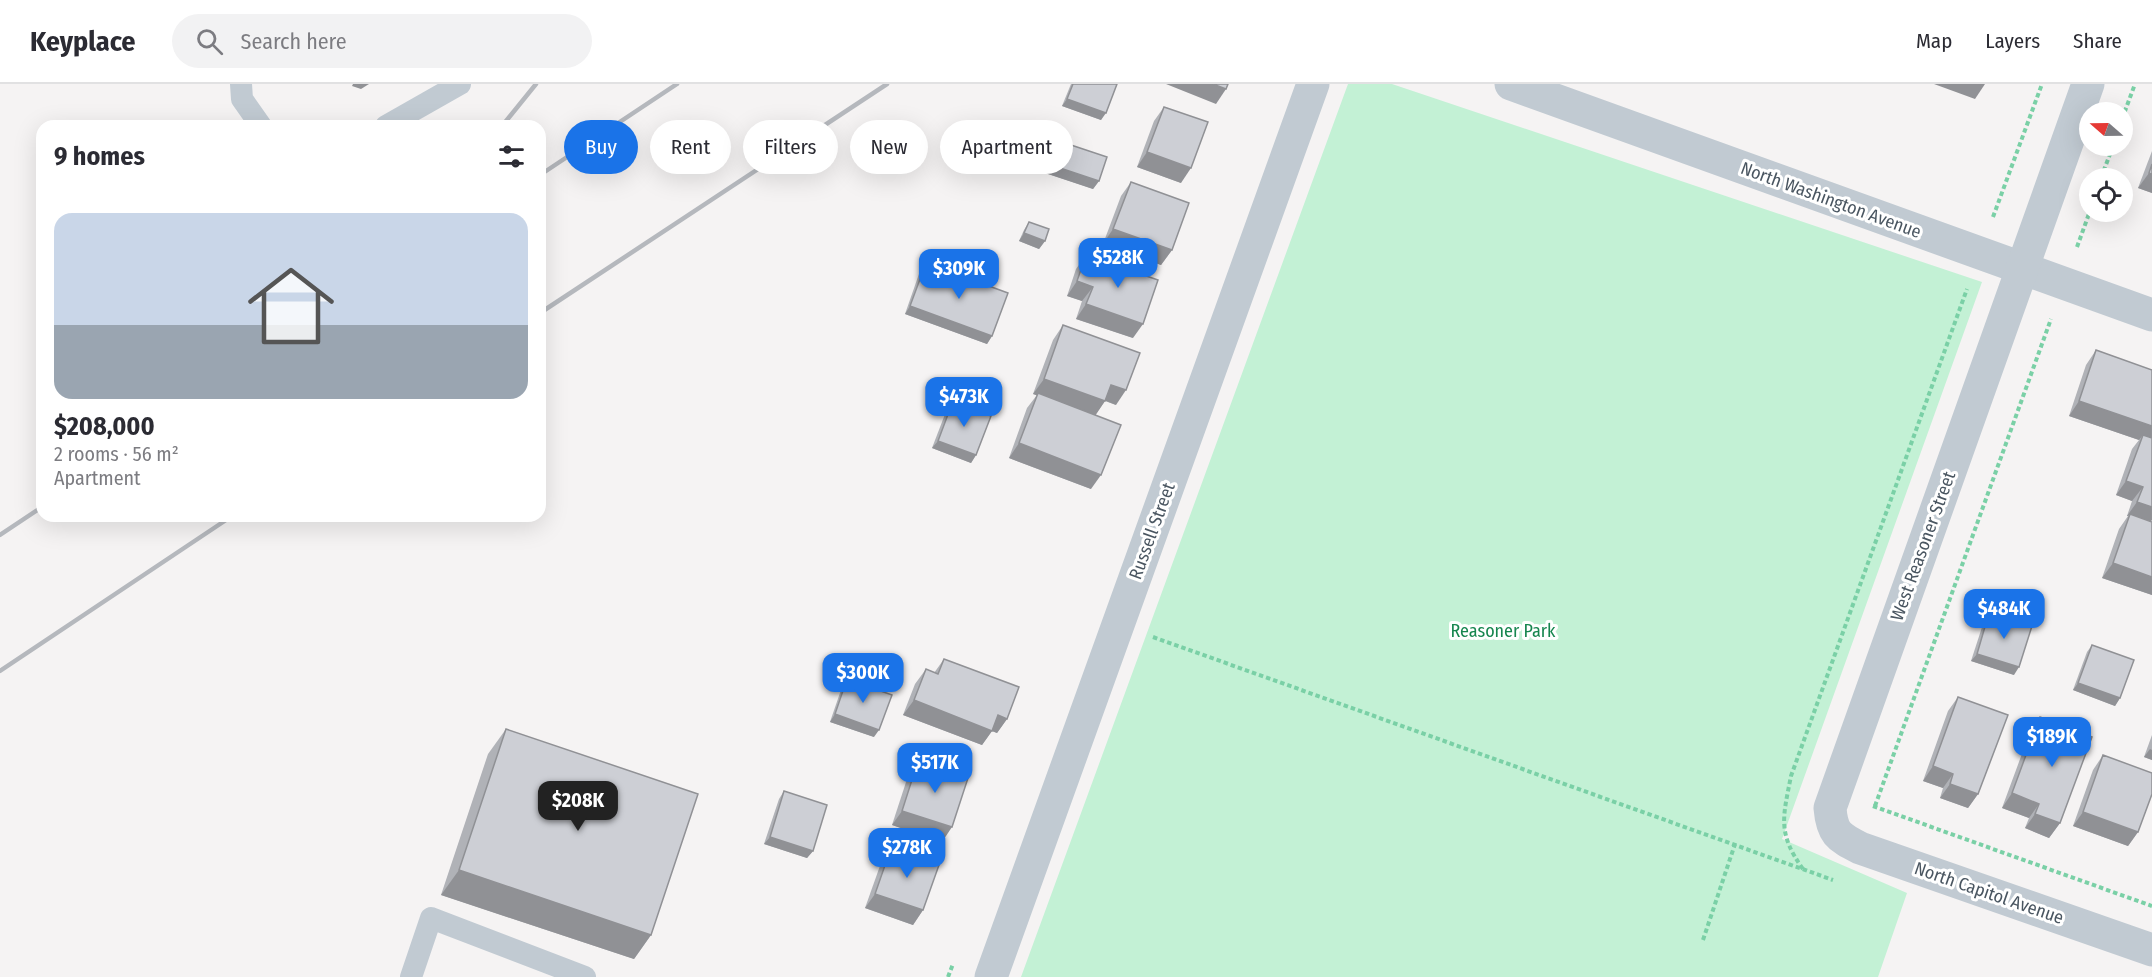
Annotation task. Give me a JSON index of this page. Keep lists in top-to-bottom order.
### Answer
{
  "streets": {
    "street": [
      "North Washington Avenue",
      "Russell Street",
      "West Reasoner Street",
      "North Capitol Avenue"
    ]
  },
  "crossings": [
    ["North Washington Avenue", "West Reasoner Street"],
    ["West Reasoner Street", "North Capitol Avenue"]
  ],
  "parks": ["Reasoner Park"],
  "north": "left",
  "page": {
    "header": "Keyplace",
    "search": "Search here",
    "nav": ["Map", "Layers", "Share"],
    "chip": [
      "Buy",
      "Rent",
      "Filters",
      "New",
      "Apartment"
    ],
    "heading": "9 homes",
    "list": [
      {
        "name": "$208,000",
        "note": "2 rooms · 56 m² · Apartment"
      }
    ],
    "price": [
      "$528K",
      "$309K",
      "$473K",
      "$484K",
      "$300K",
      "$189K",
      "$517K",
      "$208K",
      "$278K"
    ]
  }
}
